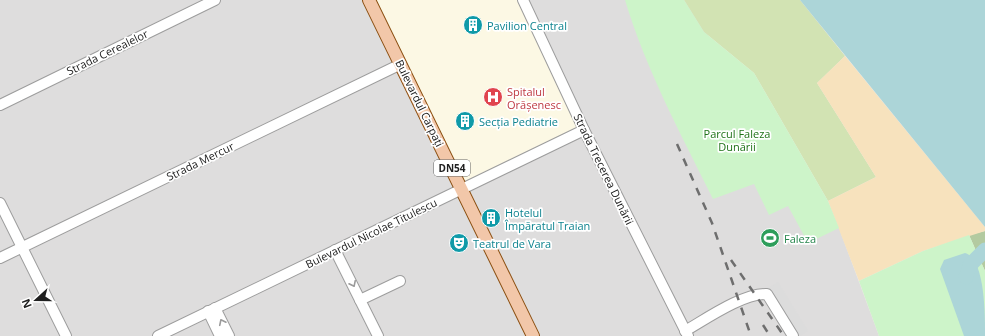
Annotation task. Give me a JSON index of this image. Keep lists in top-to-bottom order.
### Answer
{
  "streets": {
    "main road": ["Bulevardul Carpați", "DN54"],
    "street": [
      "Strada Cerealelor",
      "Strada Mercur",
      "Strada Trecerea Dunării",
      "Bulevardul Nicolae Titulescu"
    ]
  },
  "crossings": [
    ["Bulevardul Carpați", "Strada Mercur"],
    ["Bulevardul Carpați", "Bulevardul Nicolae Titulescu"],
    ["Strada Trecerea Dunării", "Bulevardul Nicolae Titulescu"]
  ],
  "parks": ["Parcul Faleza Dunării"],
  "places": {
    "building": ["Pavilion Central", "Secția Pediatrie", "Hotelul Împăratul Traian"],
    "hospital": ["Spitalul Orășenesc"],
    "sports": ["Faleza"],
    "theatre": ["Teatrul de Vara"]
  },
  "north": "left"
}
